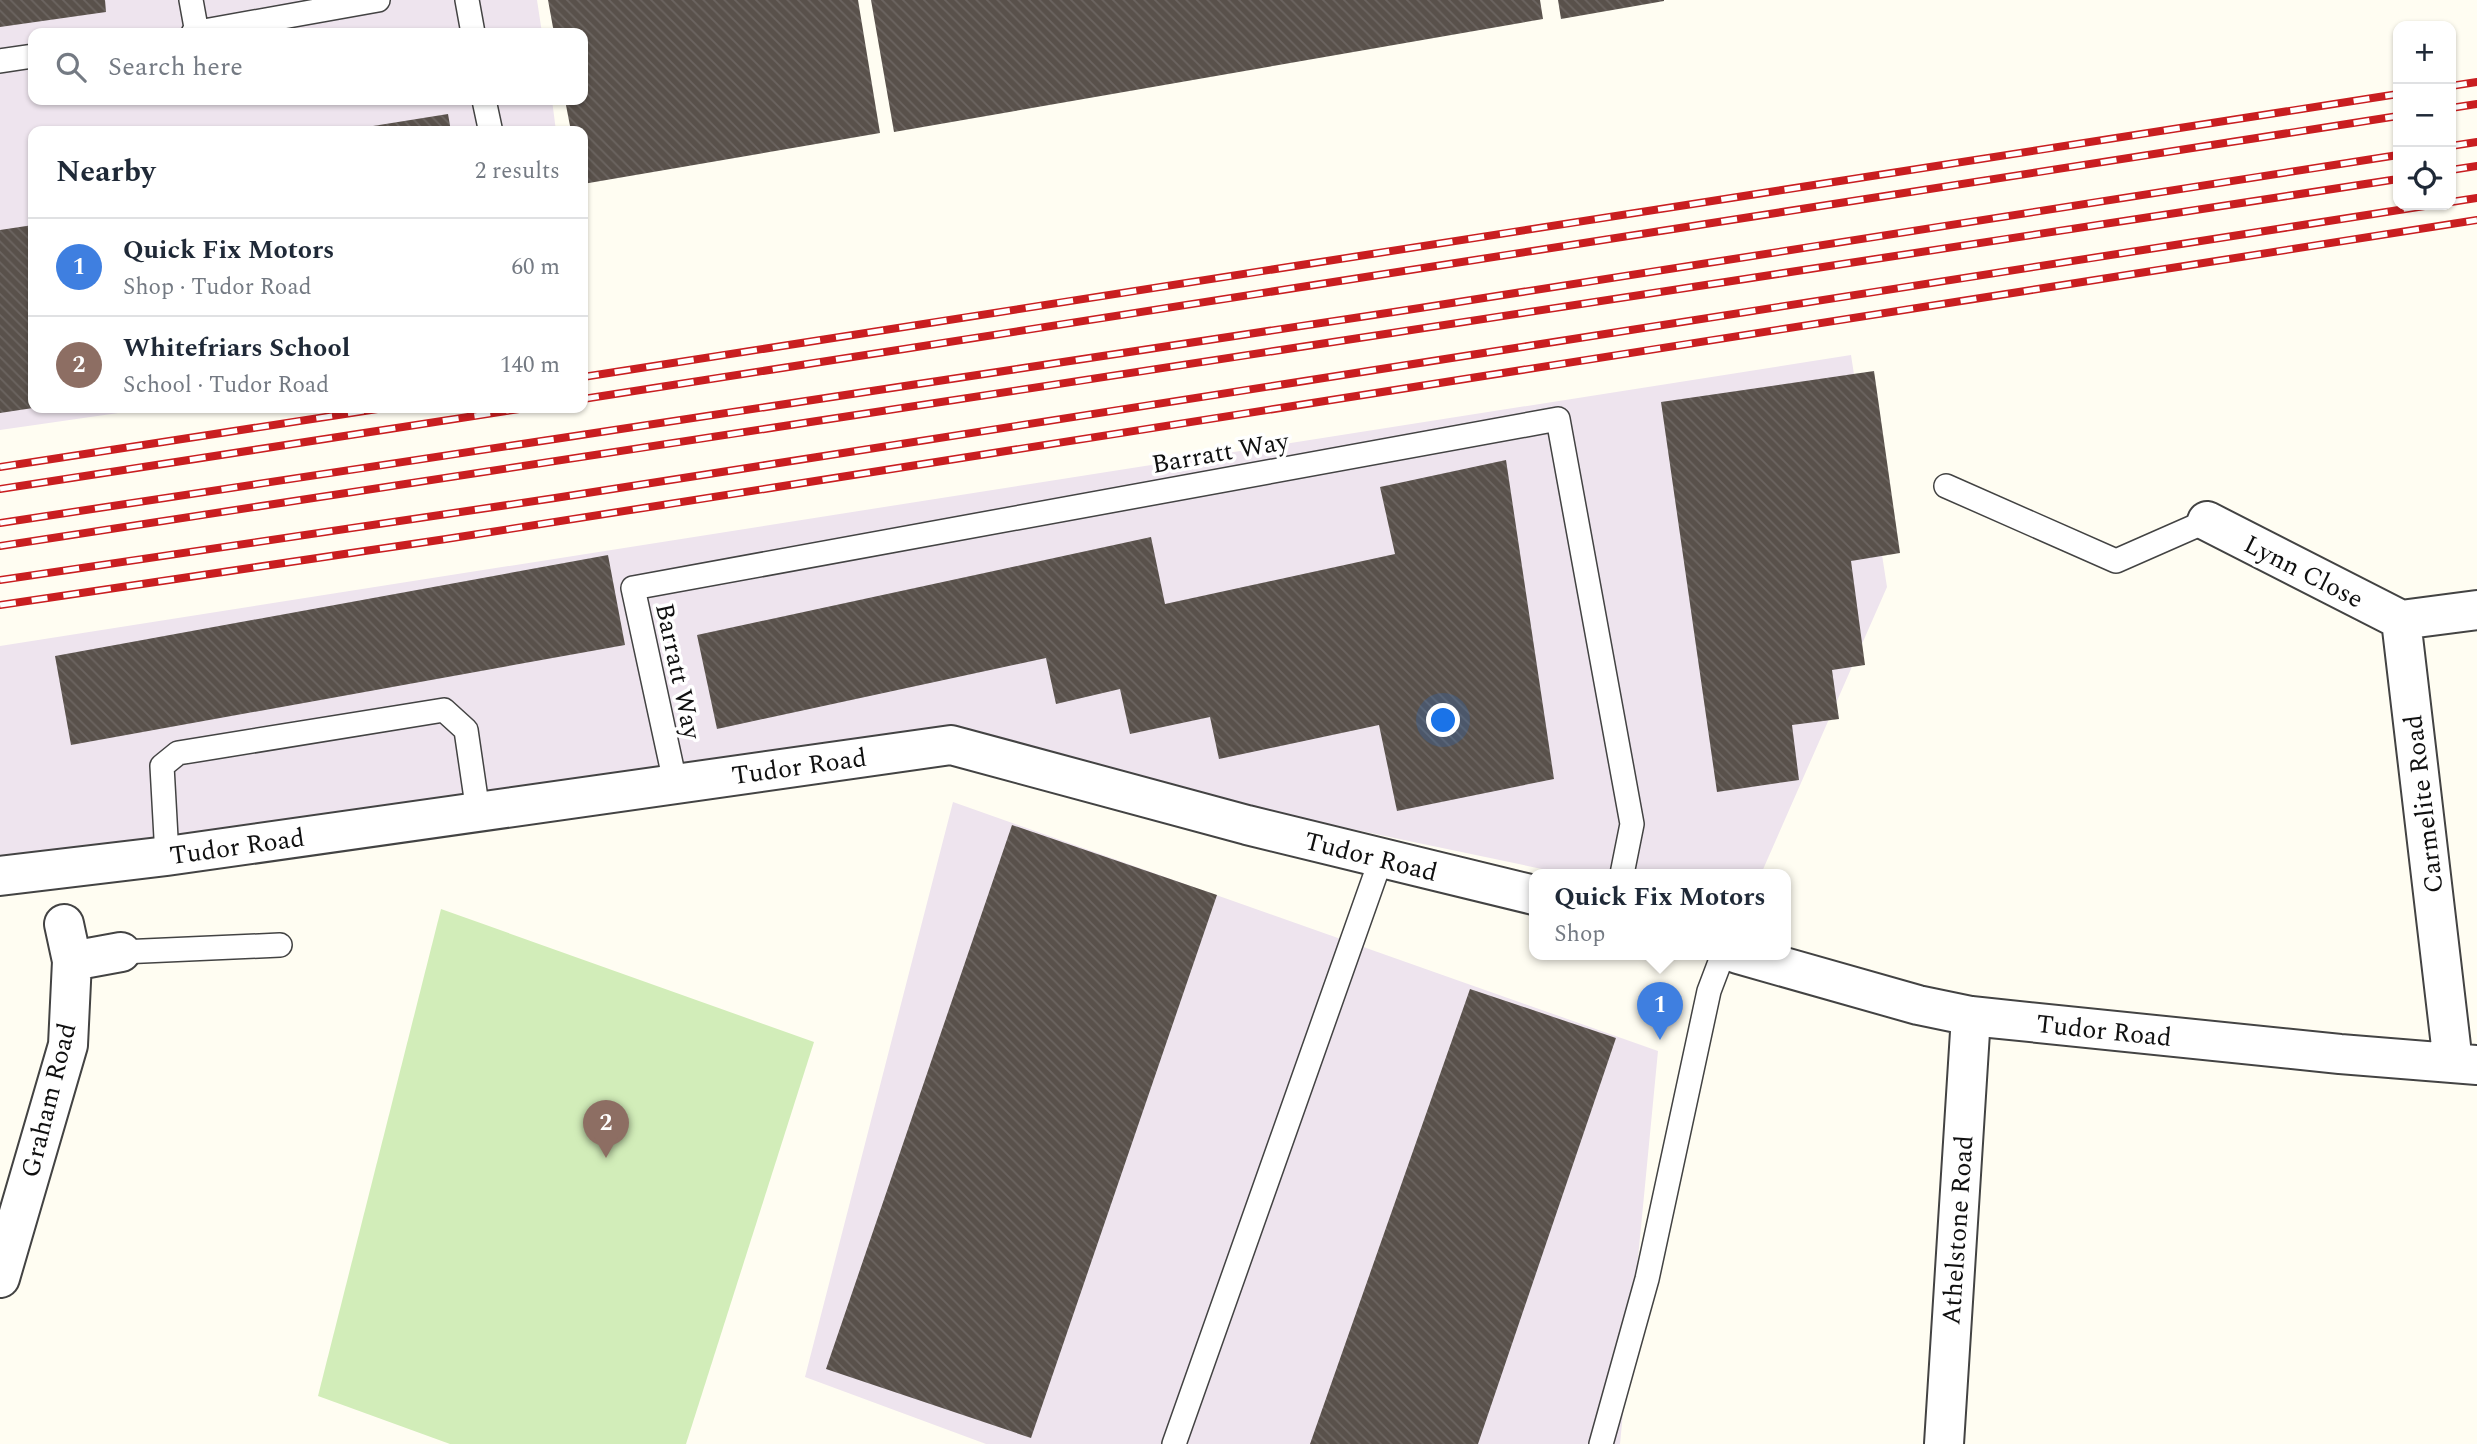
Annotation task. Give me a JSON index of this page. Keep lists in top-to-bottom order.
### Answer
{
  "streets": {
    "street": [
      "Lynn Close",
      "Tudor Road",
      "Carmelite Road",
      "Graham Road",
      "Athelstone Road"
    ],
    "lane": ["Barratt Way"]
  },
  "crossings": [
    ["Barratt Way", "Tudor Road"],
    ["Lynn Close", "Carmelite Road"],
    ["Tudor Road", "Carmelite Road"],
    ["Tudor Road", "Athelstone Road"]
  ],
  "page": {
    "map_buttons": ["+", "−"],
    "search": "Search here",
    "heading": ["Nearby", "2 results"],
    "list": [
      {
        "mark": "1",
        "name": "Quick Fix Motors",
        "note": "Shop · Tudor Road",
        "value": "60 m"
      },
      {
        "mark": "2",
        "name": "Whitefriars School",
        "note": "School · Tudor Road",
        "value": "140 m"
      }
    ],
    "popup": ["Quick Fix Motors", "Shop"],
    "pins": ["1", "2"]
  }
}
